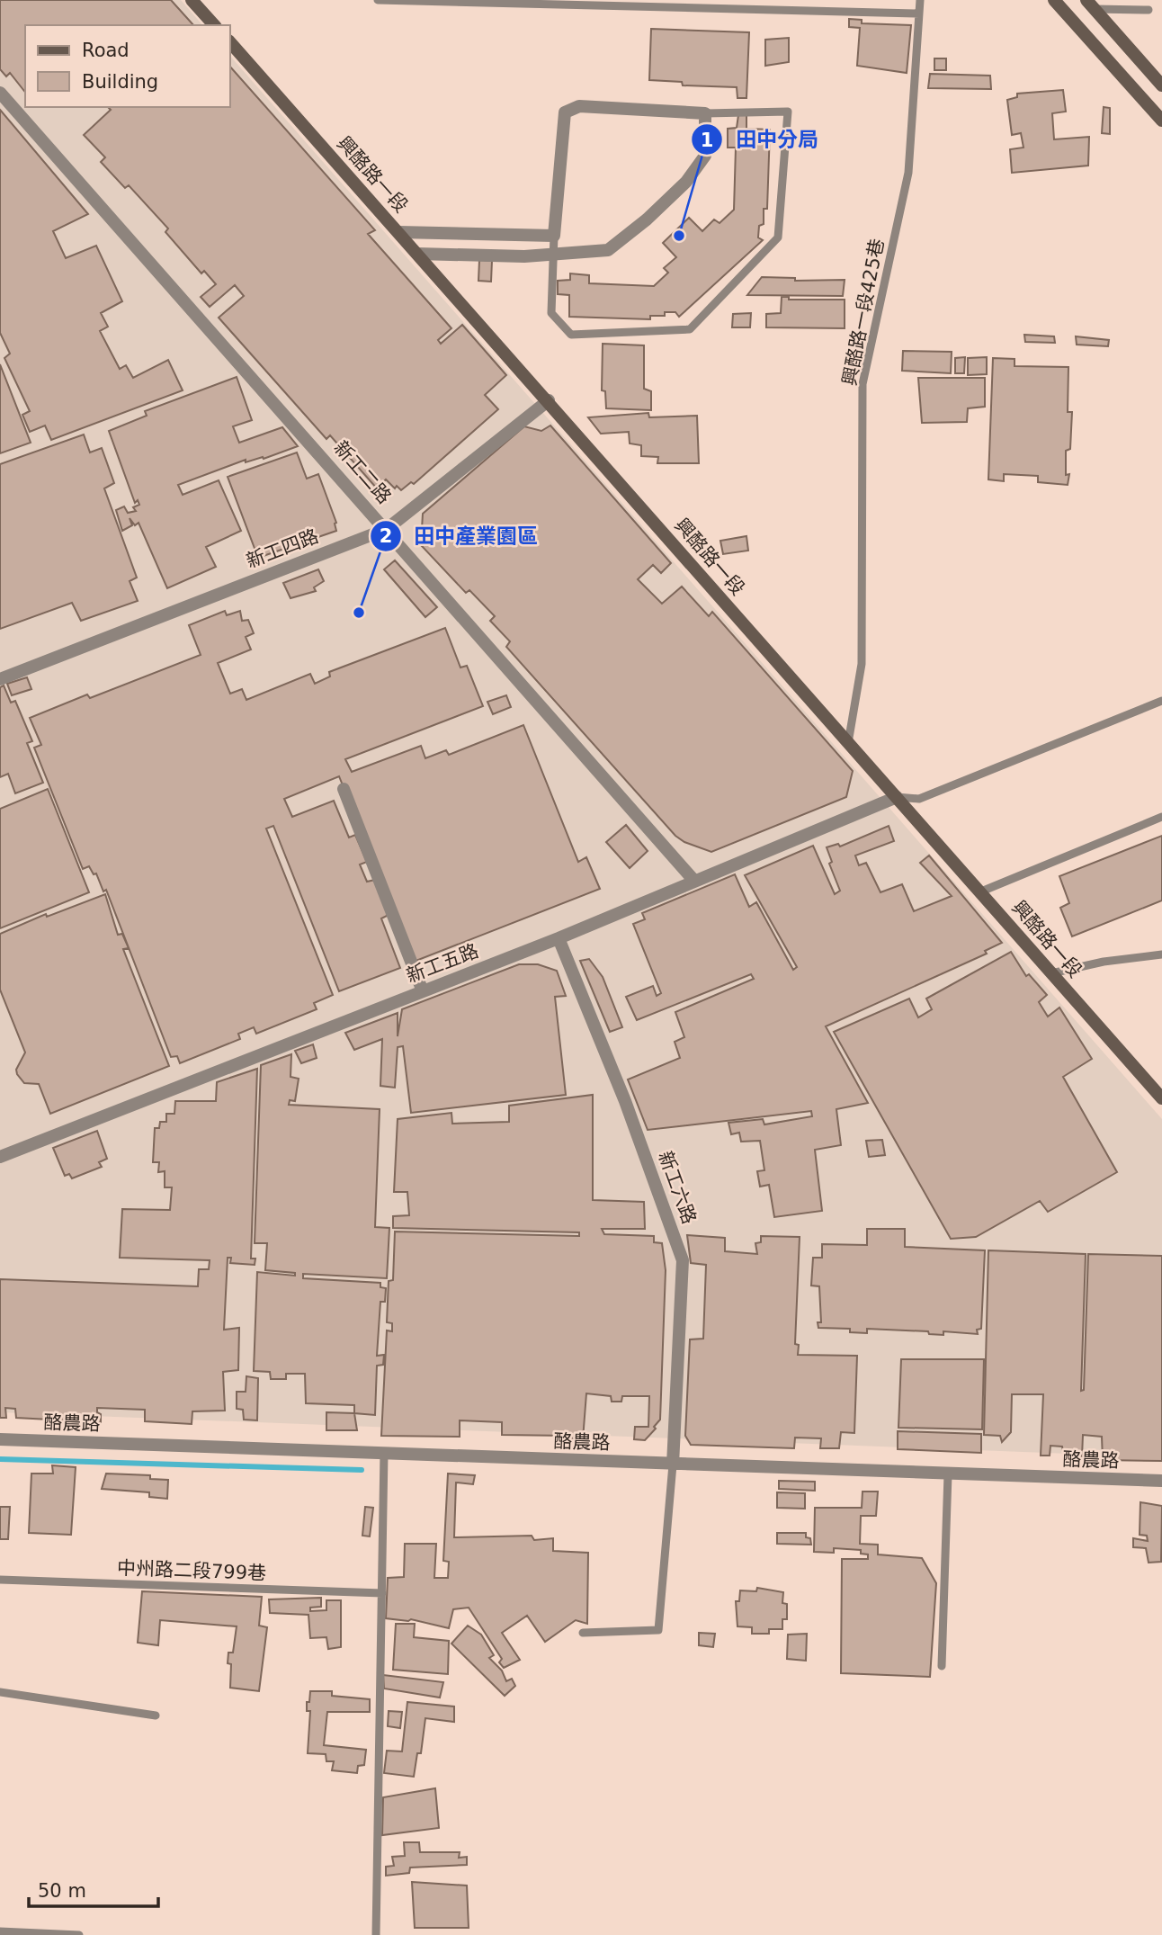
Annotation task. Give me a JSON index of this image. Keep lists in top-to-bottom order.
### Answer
{
  "streets": {
    "street": [
      "興酪路一段",
      "新工二路",
      "新工四路",
      "新工五路",
      "新工六路",
      "酪農路"
    ],
    "lane": ["興酪路一段425巷", "中州路二段799巷"]
  },
  "crossings": [
    ["興酪路一段", "興酪路一段425巷"],
    ["興酪路一段", "新工四路"],
    ["興酪路一段", "新工五路"],
    ["新工二路", "新工四路"],
    ["新工二路", "新工五路"],
    ["新工五路", "新工六路"],
    ["新工六路", "酪農路"]
  ],
  "places": ["田中分局", "田中產業園區"],
  "legend": ["Road", "Building"],
  "scale_bar": "50 m"
}
